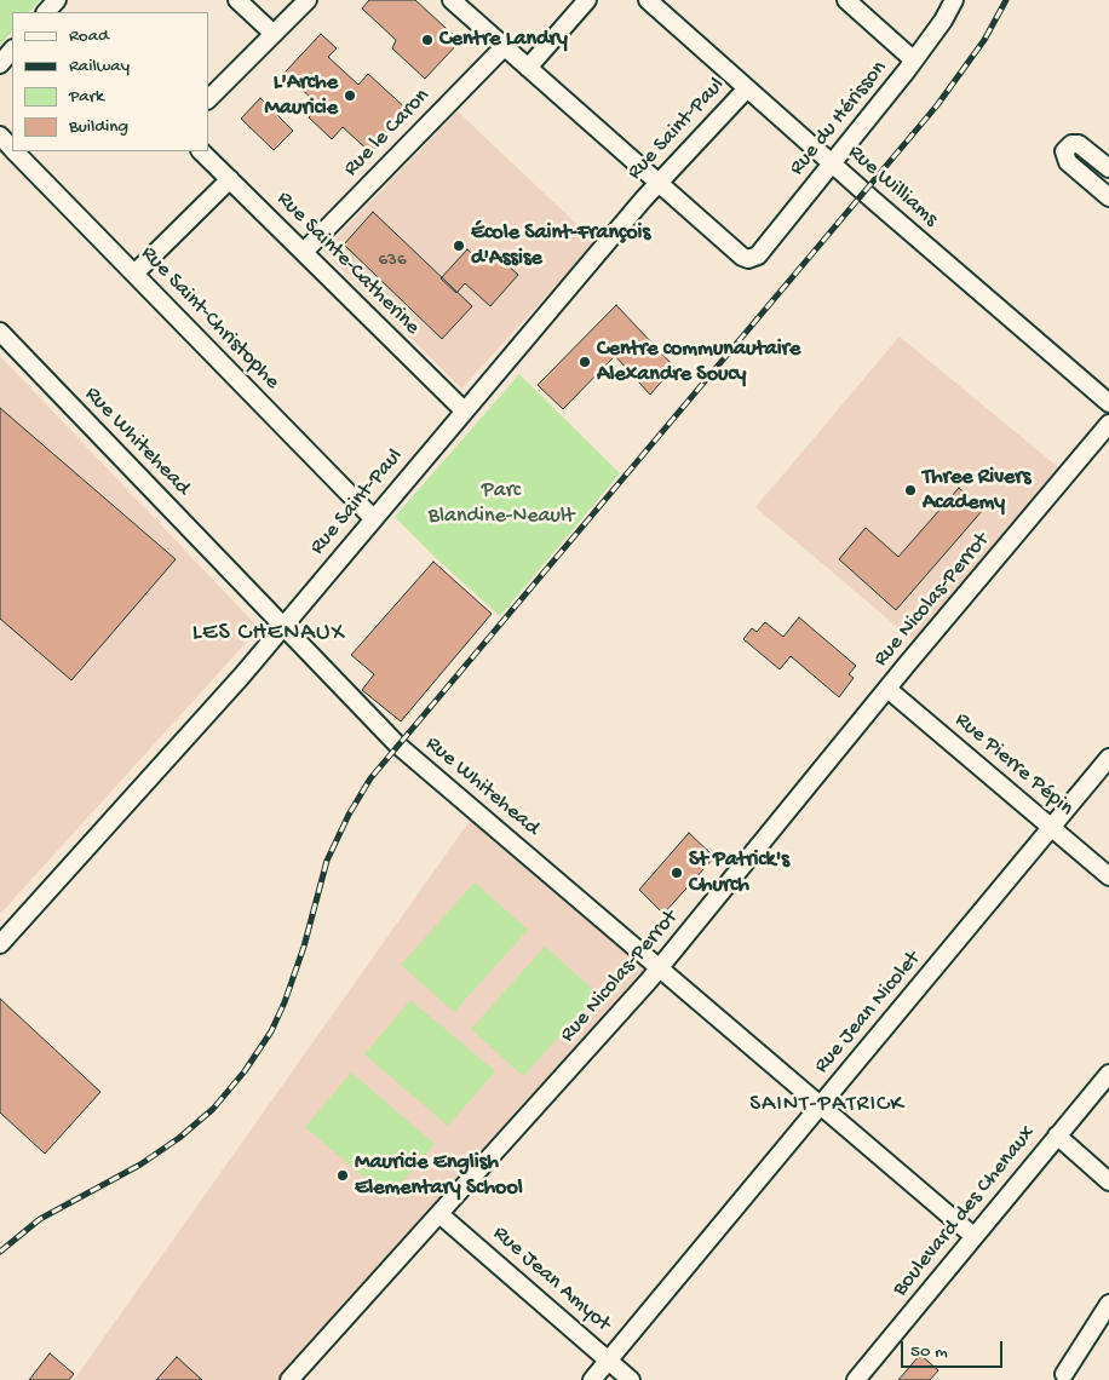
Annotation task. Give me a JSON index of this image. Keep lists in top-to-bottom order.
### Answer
{
  "streets": {
    "street": [
      "Rue du Hérisson",
      "Rue Saint-Paul",
      "Rue le Caron",
      "Rue Williams",
      "Rue Sainte-Catherine",
      "Rue Saint-Christophe",
      "Rue Whitehead",
      "Rue Nicolas-Perrot",
      "Rue Pierre Pépin",
      "Rue Jean Nicolet",
      "Boulevard des Chenaux",
      "Rue Jean Amyot"
    ]
  },
  "crossings": [
    ["Rue du Hérisson", "Rue Saint-Paul"],
    ["Rue du Hérisson", "Rue Williams"],
    ["Rue Saint-Paul", "Rue Williams"],
    ["Rue Saint-Paul", "Rue Sainte-Catherine"],
    ["Rue Saint-Paul", "Rue Saint-Christophe"],
    ["Rue Saint-Paul", "Rue Whitehead"],
    ["Rue le Caron", "Rue Sainte-Catherine"],
    ["Rue Whitehead", "Rue Nicolas-Perrot"],
    ["Rue Whitehead", "Rue Jean Nicolet"],
    ["Rue Whitehead", "Boulevard des Chenaux"],
    ["Rue Nicolas-Perrot", "Rue Pierre Pépin"],
    ["Rue Nicolas-Perrot", "Rue Jean Amyot"],
    ["Rue Pierre Pépin", "Rue Jean Nicolet"],
    ["Rue Jean Nicolet", "Rue Jean Amyot"]
  ],
  "districts": ["LES CHENAUX", "SAINT-PATRICK"],
  "parks": ["Parc Blandine-Neault"],
  "places": [
    "Centre Landry",
    "L'Arche Mauricie",
    "École Saint-François d'Assise",
    "Centre communautaire Alexandre Soucy",
    "Three Rivers Academy",
    "St Patrick's Church",
    "Mauricie English Elementary School"
  ],
  "house_numbers": ["636"],
  "legend": [
    "Road",
    "Railway",
    "Park",
    "Building"
  ],
  "scale_bar": "50 m"
}
